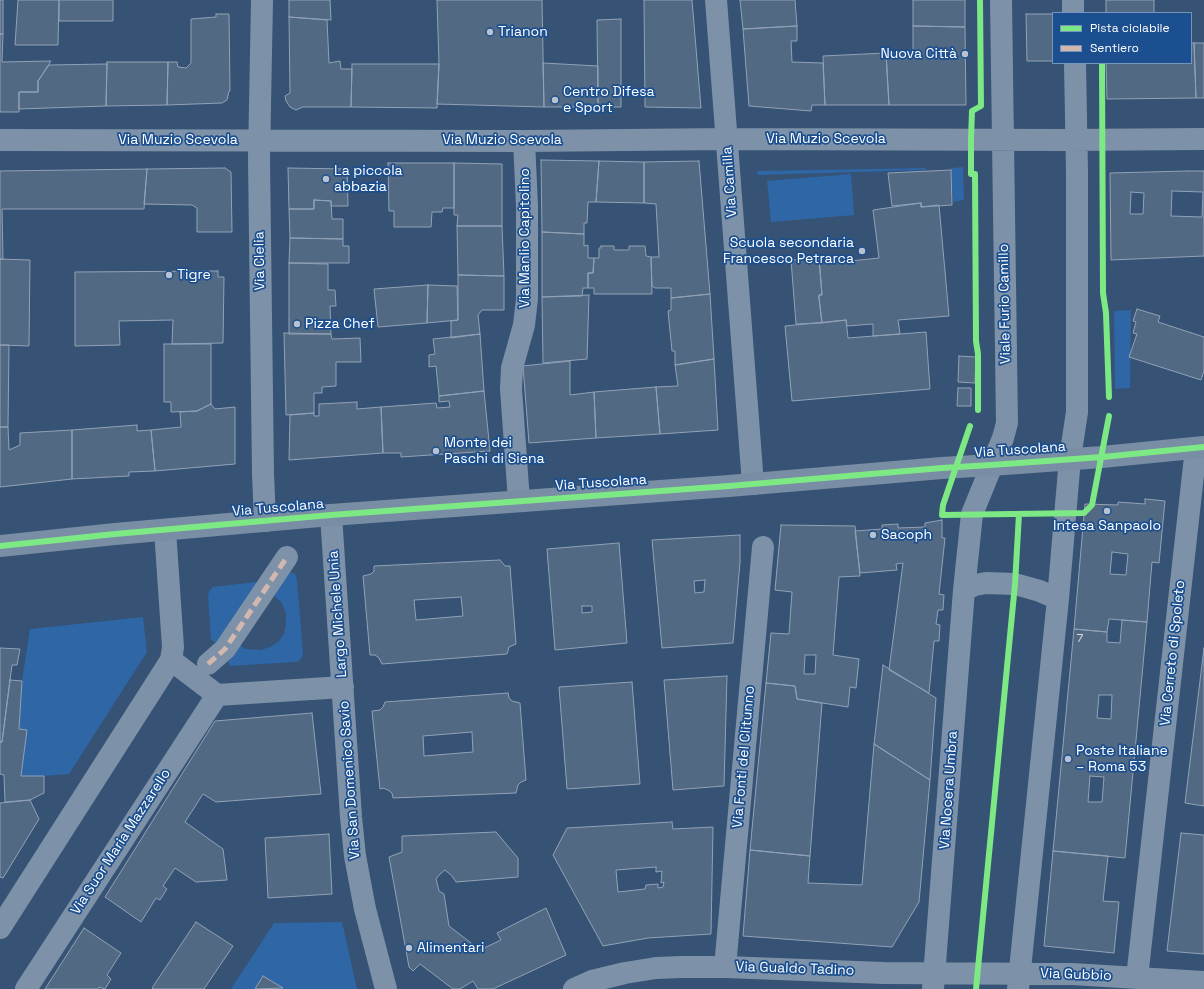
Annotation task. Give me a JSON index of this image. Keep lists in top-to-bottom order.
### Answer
{
  "streets": {
    "main road": ["Via Tuscolana"],
    "street": [
      "Via Muzio Scevola",
      "Via Camilla",
      "Via Manlio Capitolino",
      "Via Clelia",
      "Viale Furio Camillo",
      "Largo Michele Unia",
      "Via Cerreto di Spoleto",
      "Via Fonti del Clitunno",
      "Via San Domenico Savio",
      "Via Nocera Umbra",
      "Via Suor Maria Mazzarello",
      "Via Gualdo Tadino",
      "Via Gubbio"
    ]
  },
  "crossings": [
    ["Via Muzio Scevola", "Via Camilla"],
    ["Via Muzio Scevola", "Via Manlio Capitolino"],
    ["Via Muzio Scevola", "Via Clelia"],
    ["Via Muzio Scevola", "Viale Furio Camillo"],
    ["Via Camilla", "Via Tuscolana"],
    ["Via Manlio Capitolino", "Via Tuscolana"],
    ["Via Clelia", "Via Tuscolana"],
    ["Viale Furio Camillo", "Via Tuscolana"],
    ["Viale Furio Camillo", "Via Nocera Umbra"],
    ["Via Tuscolana", "Largo Michele Unia"],
    ["Via Tuscolana", "Via Cerreto di Spoleto"],
    ["Via Tuscolana", "Via Nocera Umbra"],
    ["Largo Michele Unia", "Via San Domenico Savio"],
    ["Largo Michele Unia", "Via Suor Maria Mazzarello"],
    ["Via Cerreto di Spoleto", "Via Gubbio"],
    ["Via Fonti del Clitunno", "Via Gualdo Tadino"],
    ["Via Nocera Umbra", "Via Gualdo Tadino"],
    ["Via Gualdo Tadino", "Via Gubbio"]
  ],
  "places": [
    "Trianon",
    "Nuova Città",
    "Centro Difesa e Sport",
    "La piccola abbazia",
    "Scuola secondaria Francesco Petrarca",
    "Tigre",
    "Pizza Chef",
    "Monte dei Paschi di Siena",
    "Intesa Sanpaolo",
    "Sacoph",
    "Poste Italiane – Roma 53",
    "Alimentari"
  ],
  "house_numbers": ["7"],
  "legend": ["Pista ciclabile", "Sentiero"]
}
